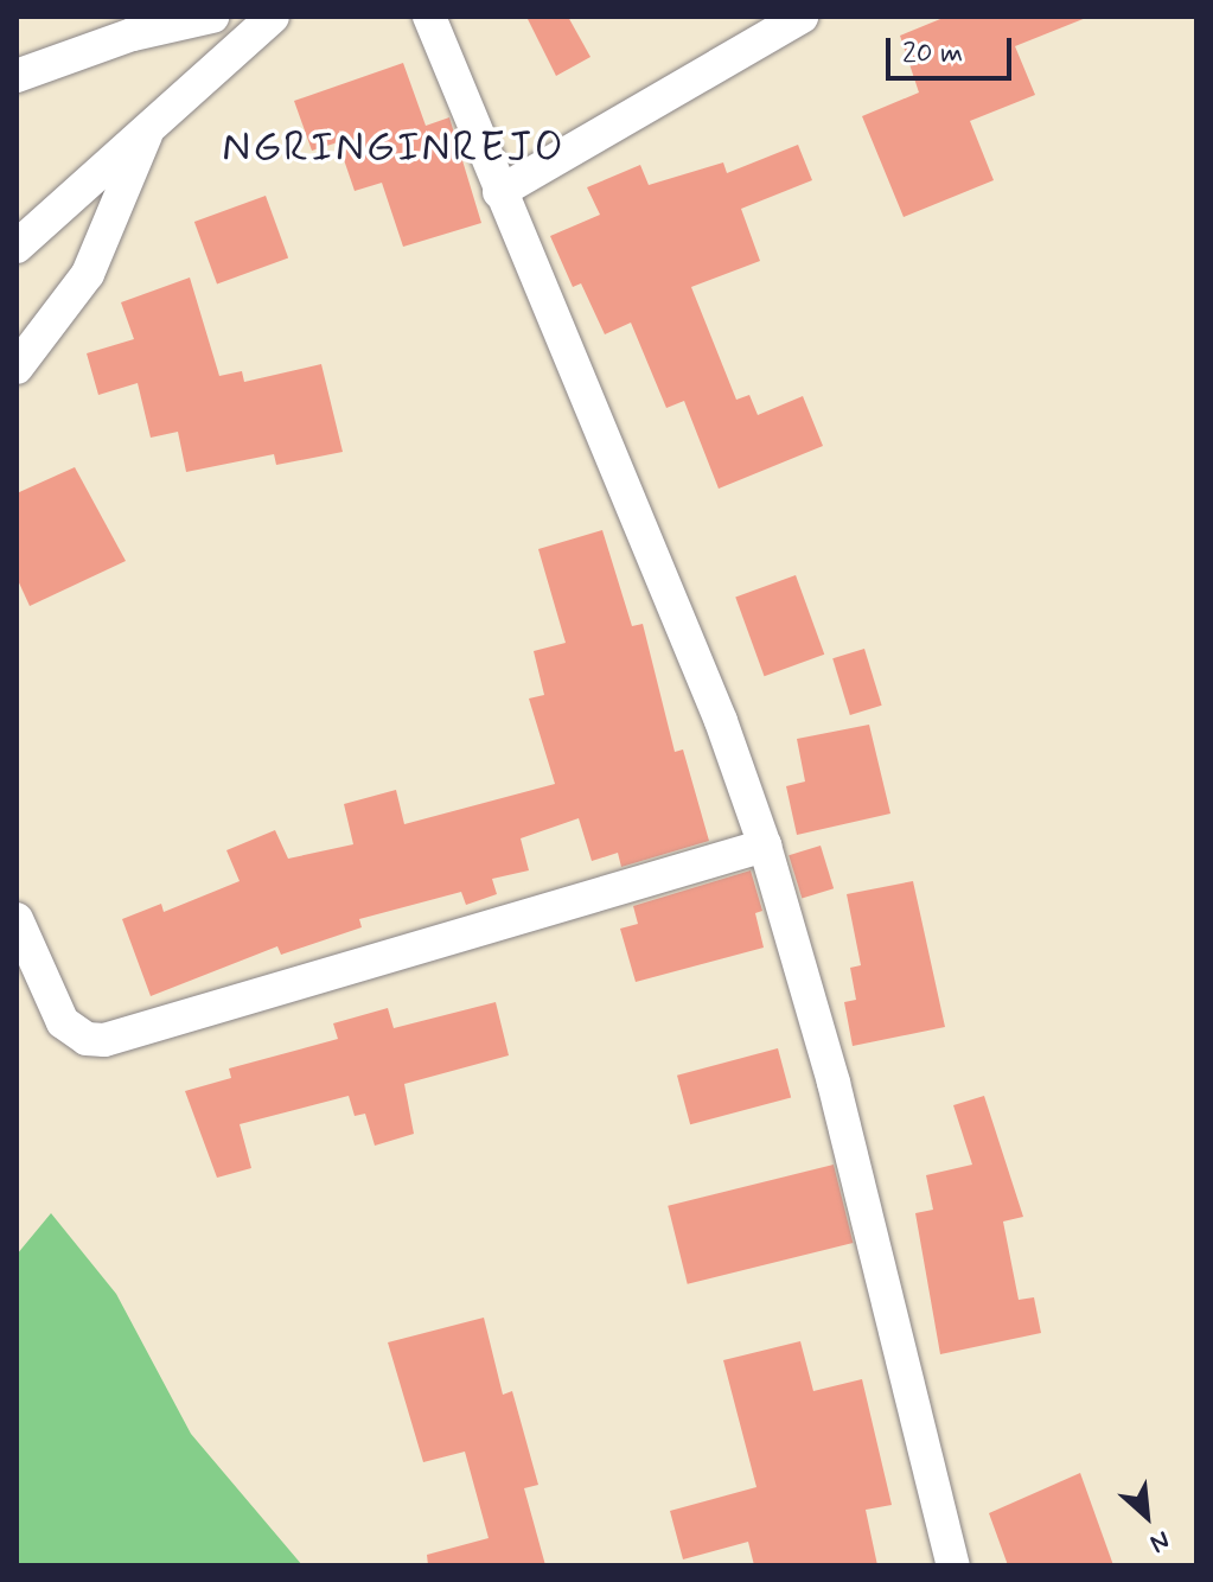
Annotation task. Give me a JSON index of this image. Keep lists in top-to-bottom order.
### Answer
{
  "districts": ["NGRINGINREJO"],
  "scale_bar": "20 m",
  "north": "bottom right"
}
